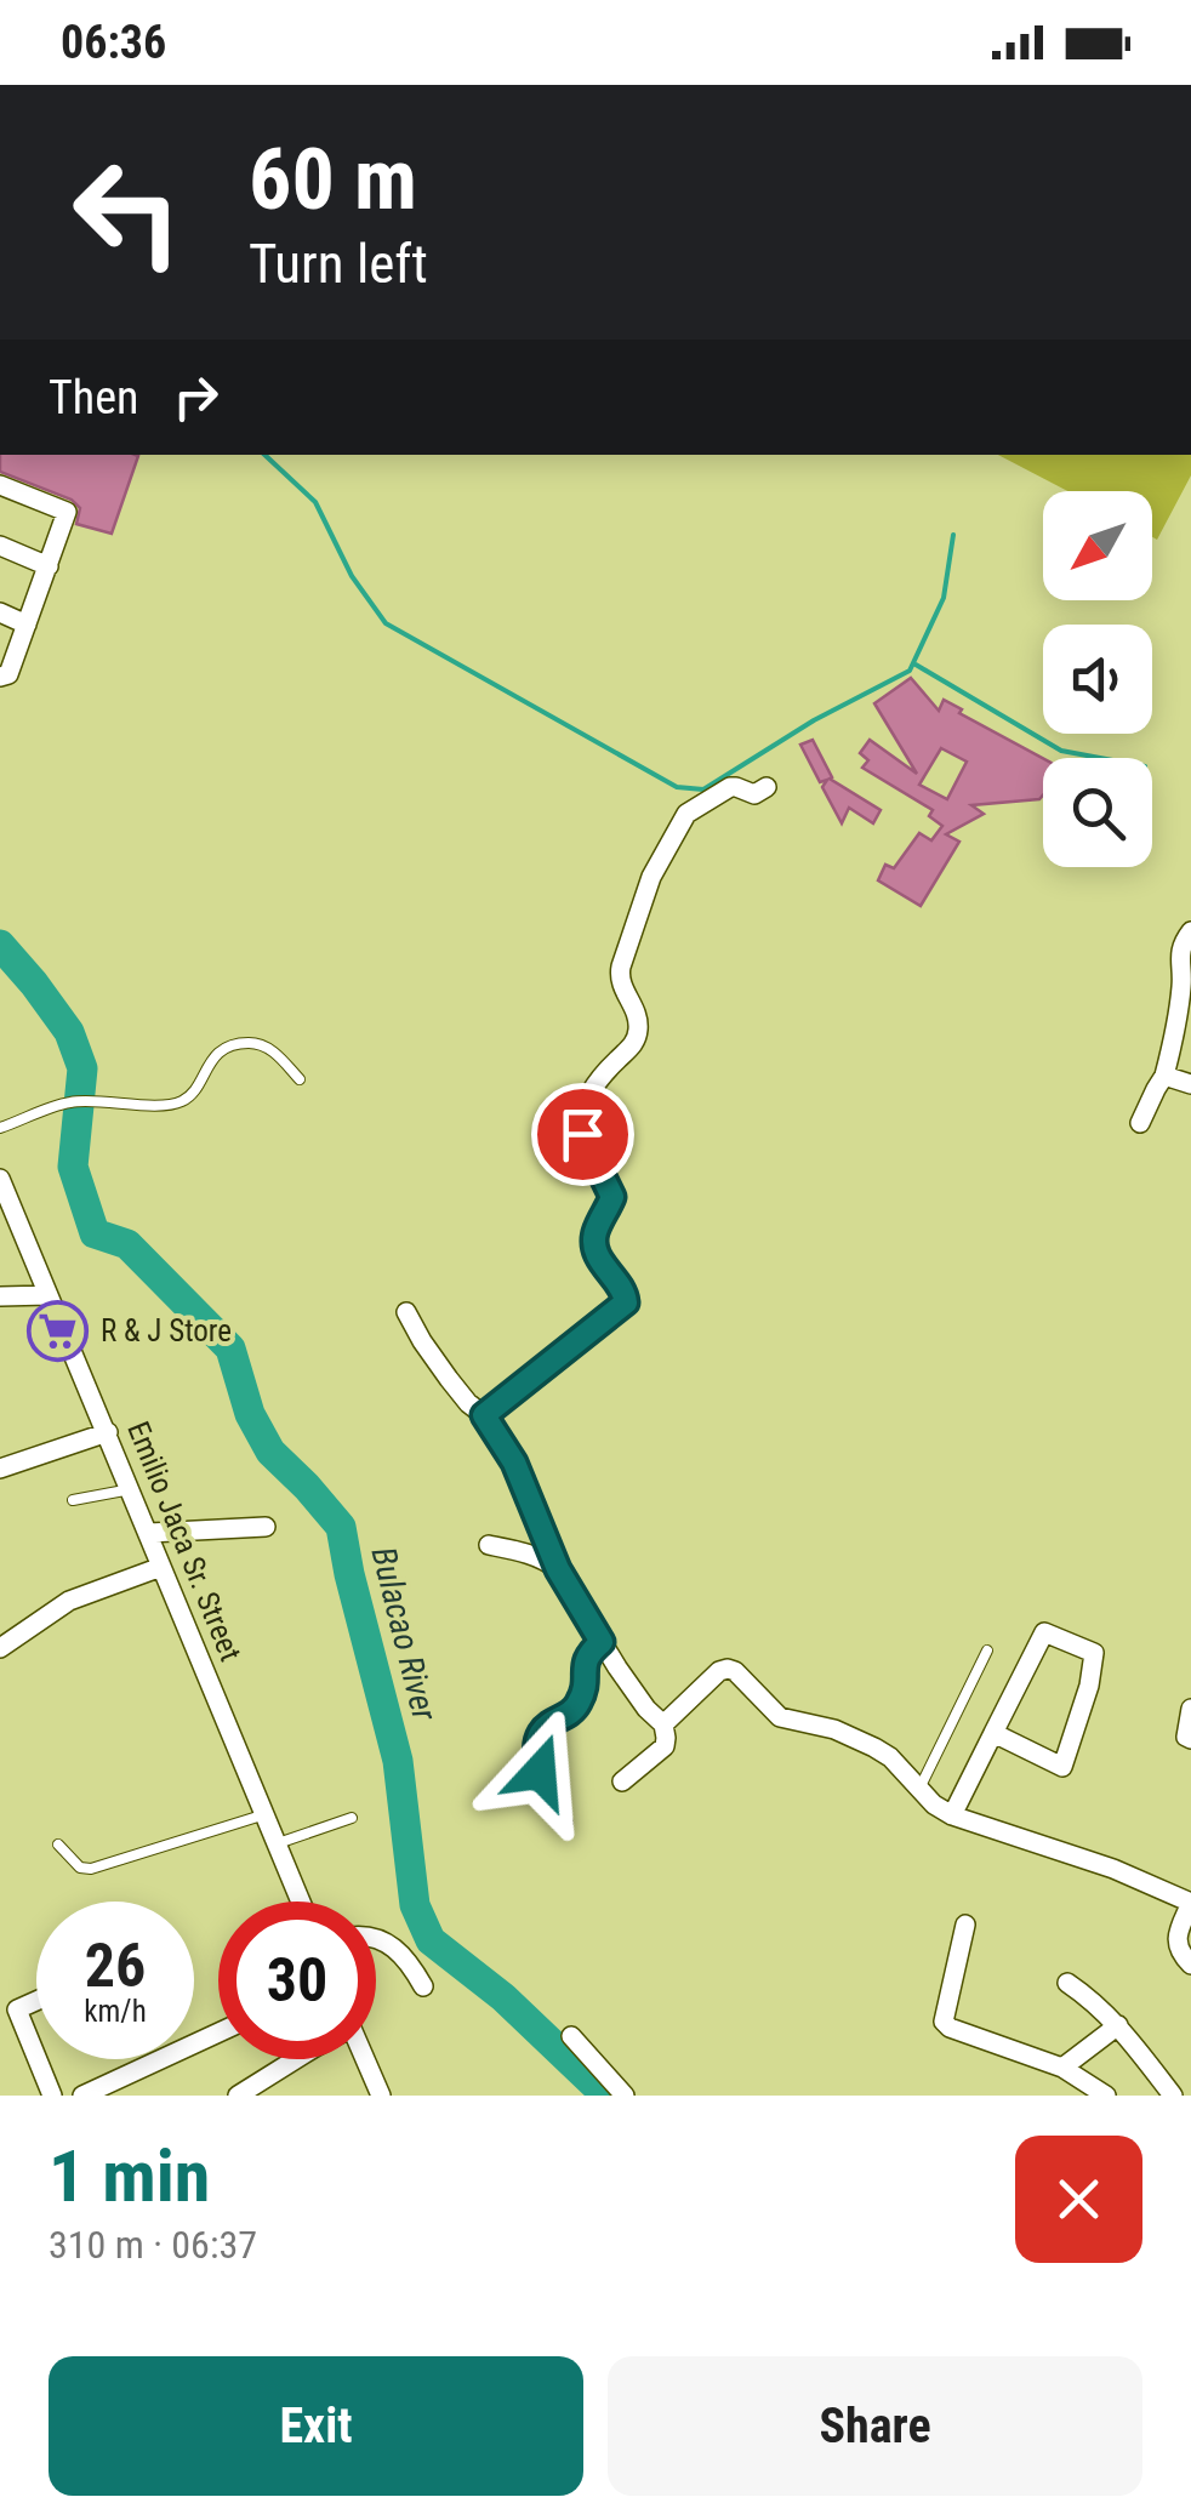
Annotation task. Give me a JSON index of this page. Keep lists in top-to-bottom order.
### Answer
{
  "streets": {
    "street": ["Emilio Jaca Sr. Street"]
  },
  "water": ["Bulacao River"],
  "places": {
    "supermarket": ["R & J Store"]
  },
  "north": "bottom left",
  "page": {
    "status": "06:36",
    "turn": ["60 m", "Turn left"],
    "then": "Then",
    "speed": "26 km/h",
    "limit": "30",
    "heading": ["1 min", "310 m · 06:37"],
    "buttons": ["Exit", "Share"]
  }
}
